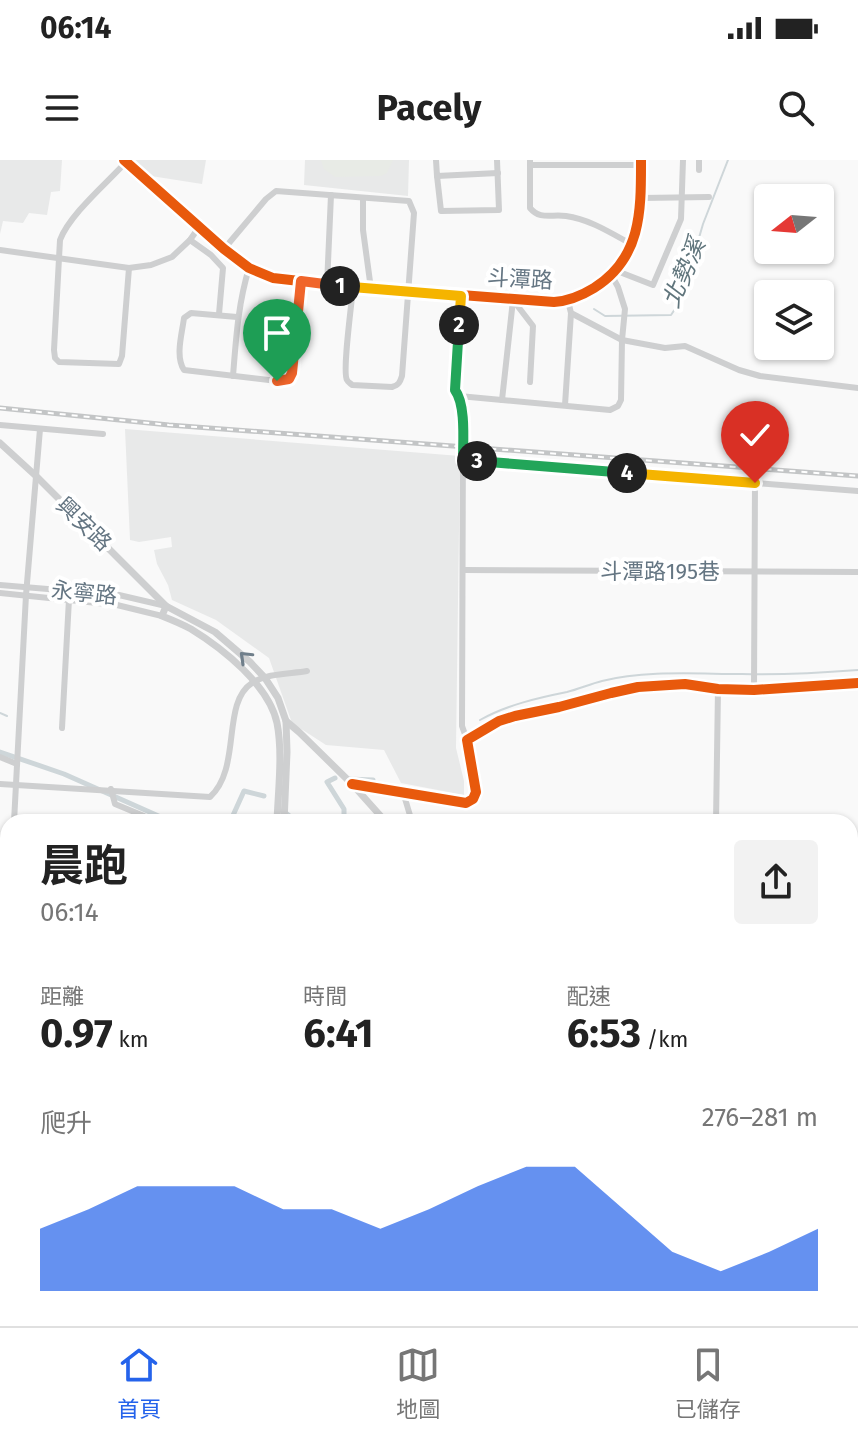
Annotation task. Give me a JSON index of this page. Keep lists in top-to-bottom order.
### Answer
{
  "streets": {
    "street": [
      "斗潭路",
      "興安路",
      "斗潭路195巷",
      "永寧路"
    ]
  },
  "crossings": [
    ["興安路", "永寧路"]
  ],
  "water": ["北勢溪"],
  "north": "left",
  "page": {
    "status": "06:14",
    "header": "Pacely",
    "pins": [
      "1",
      "2",
      "3",
      "4"
    ],
    "heading": ["晨跑", "06:14"],
    "stats": [
      ["距離", "0.97 km"],
      ["時間", "6:41"],
      ["配速", "6:53 /km"]
    ],
    "chart": ["爬升", "276–281 m"],
    "tabs": ["首頁", "地圖", "已儲存"]
  }
}
